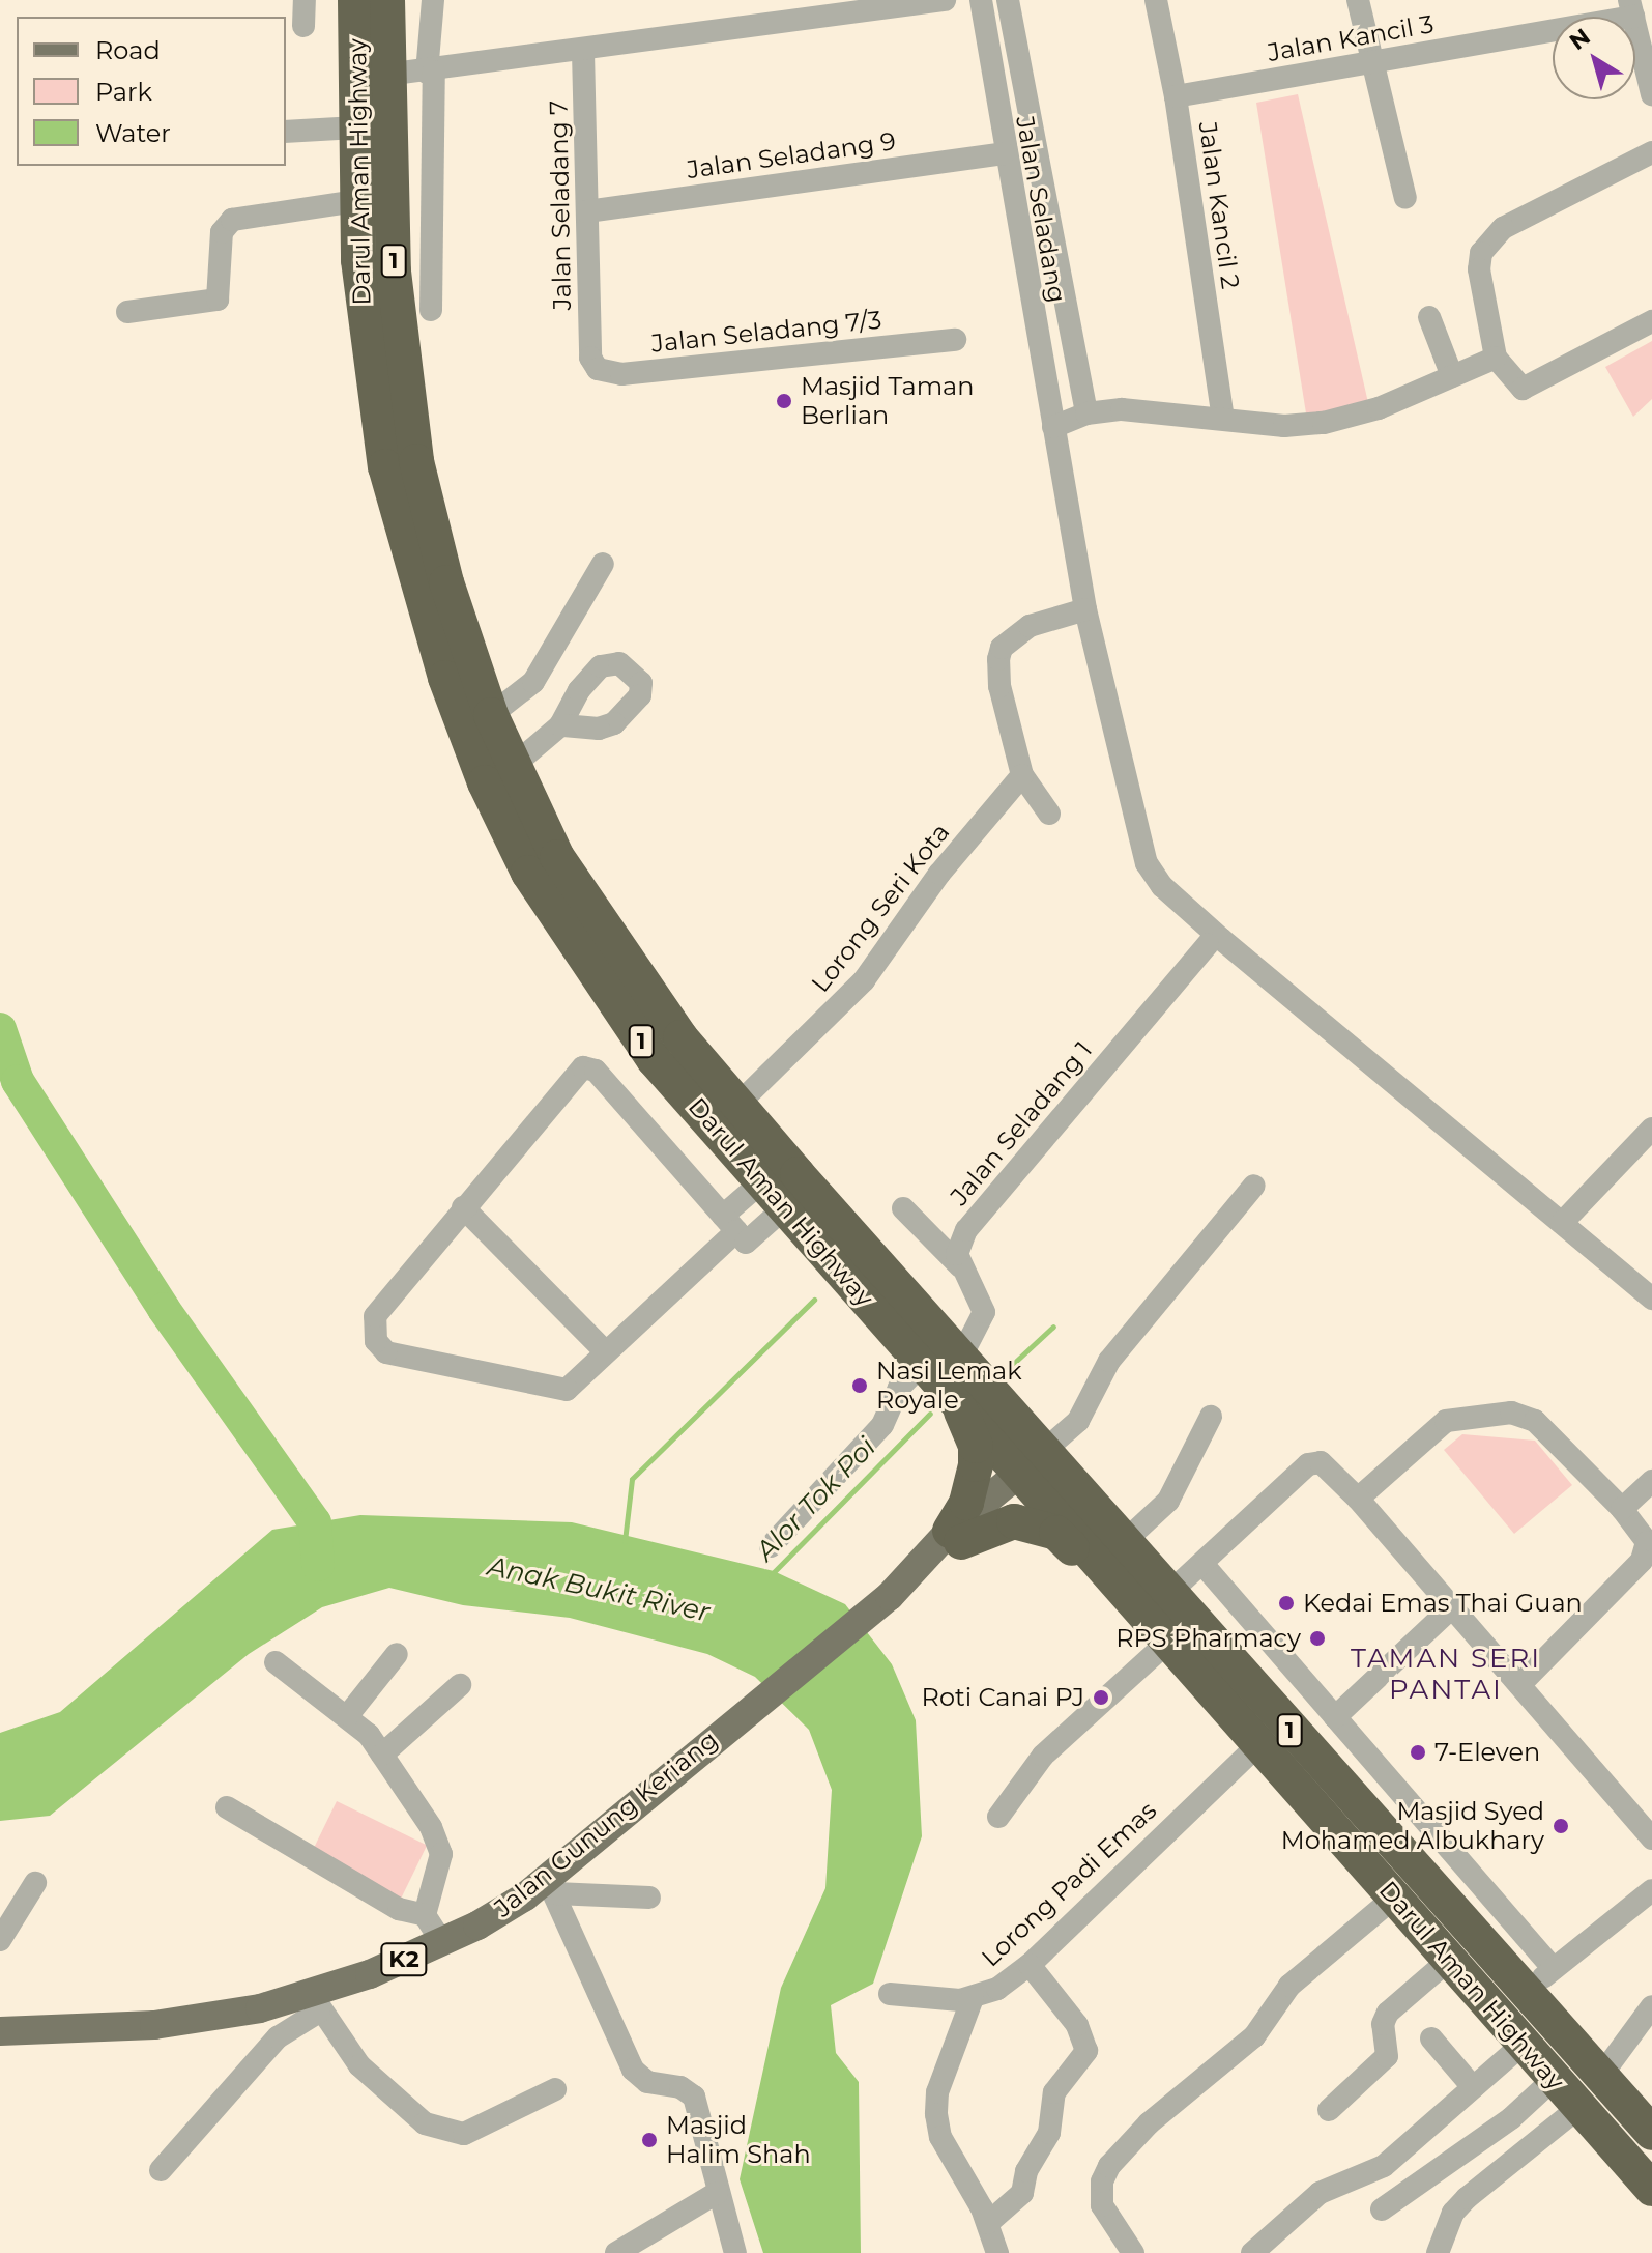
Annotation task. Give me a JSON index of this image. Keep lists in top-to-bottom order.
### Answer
{
  "streets": {
    "highway": ["Darul Aman Highway", "1"],
    "main road": ["Jalan Gunung Keriang", "K2"],
    "street": [
      "Jalan Kancil 3",
      "Jalan Seladang 9",
      "Jalan Seladang 7",
      "Jalan Kancil 2",
      "Jalan Seladang",
      "Jalan Seladang 7/3",
      "Lorong Seri Kota",
      "Jalan Seladang 1",
      "Lorong Padi Emas"
    ]
  },
  "crossings": [
    ["Jalan Kancil 3", "Jalan Kancil 2"],
    ["Jalan Seladang 9", "Jalan Seladang 7"],
    ["Jalan Seladang 9", "Jalan Seladang"],
    ["Darul Aman Highway", "Lorong Seri Kota"],
    ["Darul Aman Highway", "Jalan Gunung Keriang"],
    ["Darul Aman Highway", "Lorong Padi Emas"],
    ["Jalan Seladang 7", "Jalan Seladang 7/3"]
  ],
  "districts": ["TAMAN SERI PANTAI"],
  "water": ["Alor Tok Poi", "Anak Bukit River"],
  "places": [
    "Masjid Taman Berlian",
    "Nasi Lemak Royale",
    "Kedai Emas Thai Guan",
    "RPS Pharmacy",
    "Roti Canai PJ",
    "7-Eleven",
    "Masjid Syed Mohamed Albukhary",
    "Masjid Halim Shah"
  ],
  "legend": ["Road", "Park", "Water"],
  "north": "top left"
}
